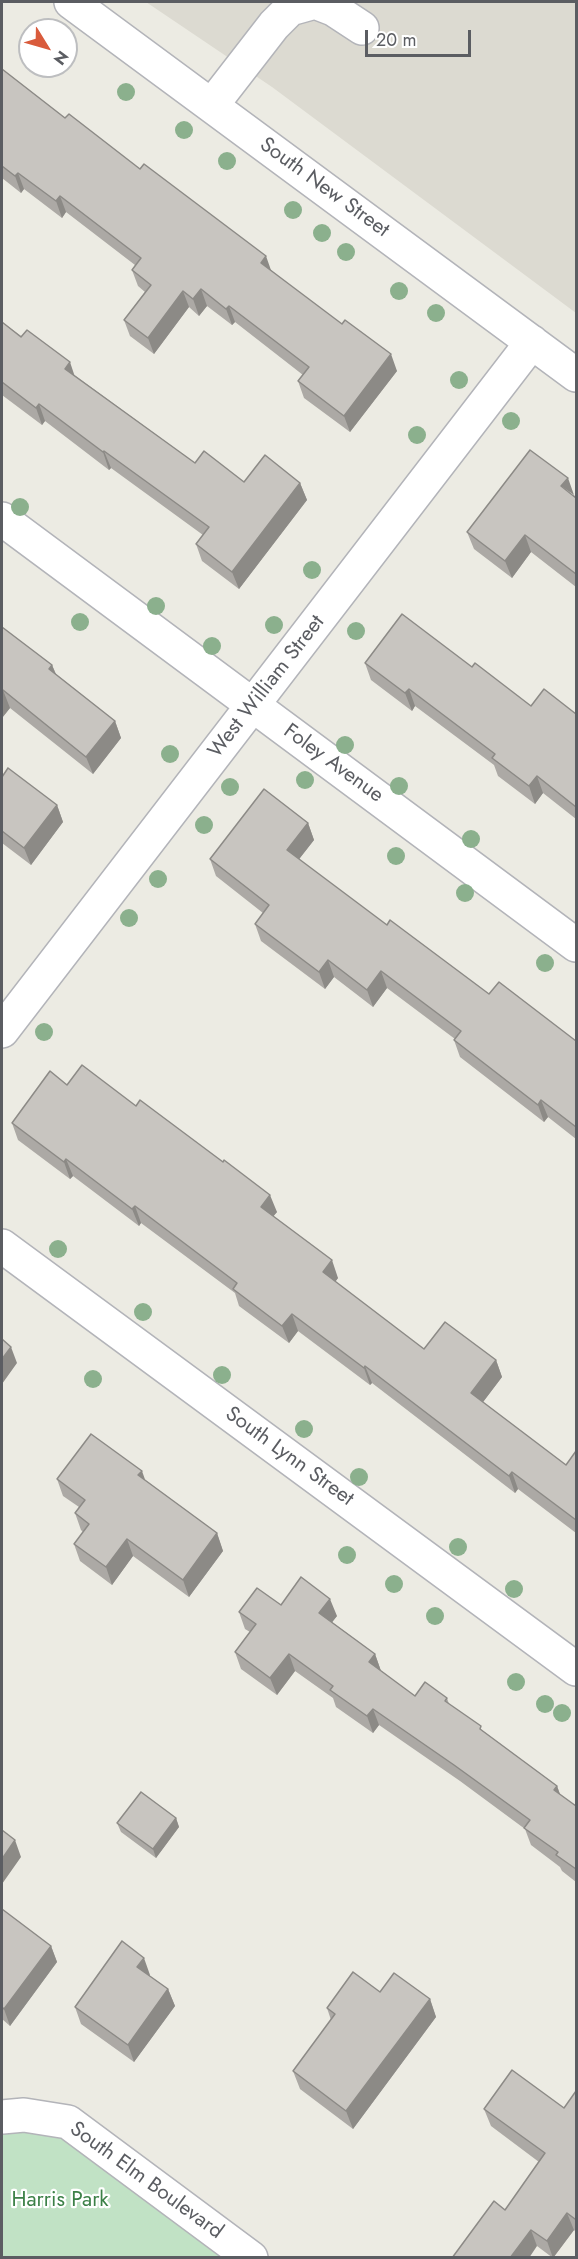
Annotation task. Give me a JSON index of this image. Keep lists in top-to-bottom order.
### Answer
{
  "streets": {
    "street": [
      "South New Street",
      "West William Street",
      "Foley Avenue",
      "South Lynn Street",
      "South Elm Boulevard"
    ]
  },
  "crossings": [
    ["South New Street", "West William Street"],
    ["West William Street", "Foley Avenue"]
  ],
  "parks": ["Harris Park"],
  "scale_bar": "20 m",
  "north": "bottom right"
}
